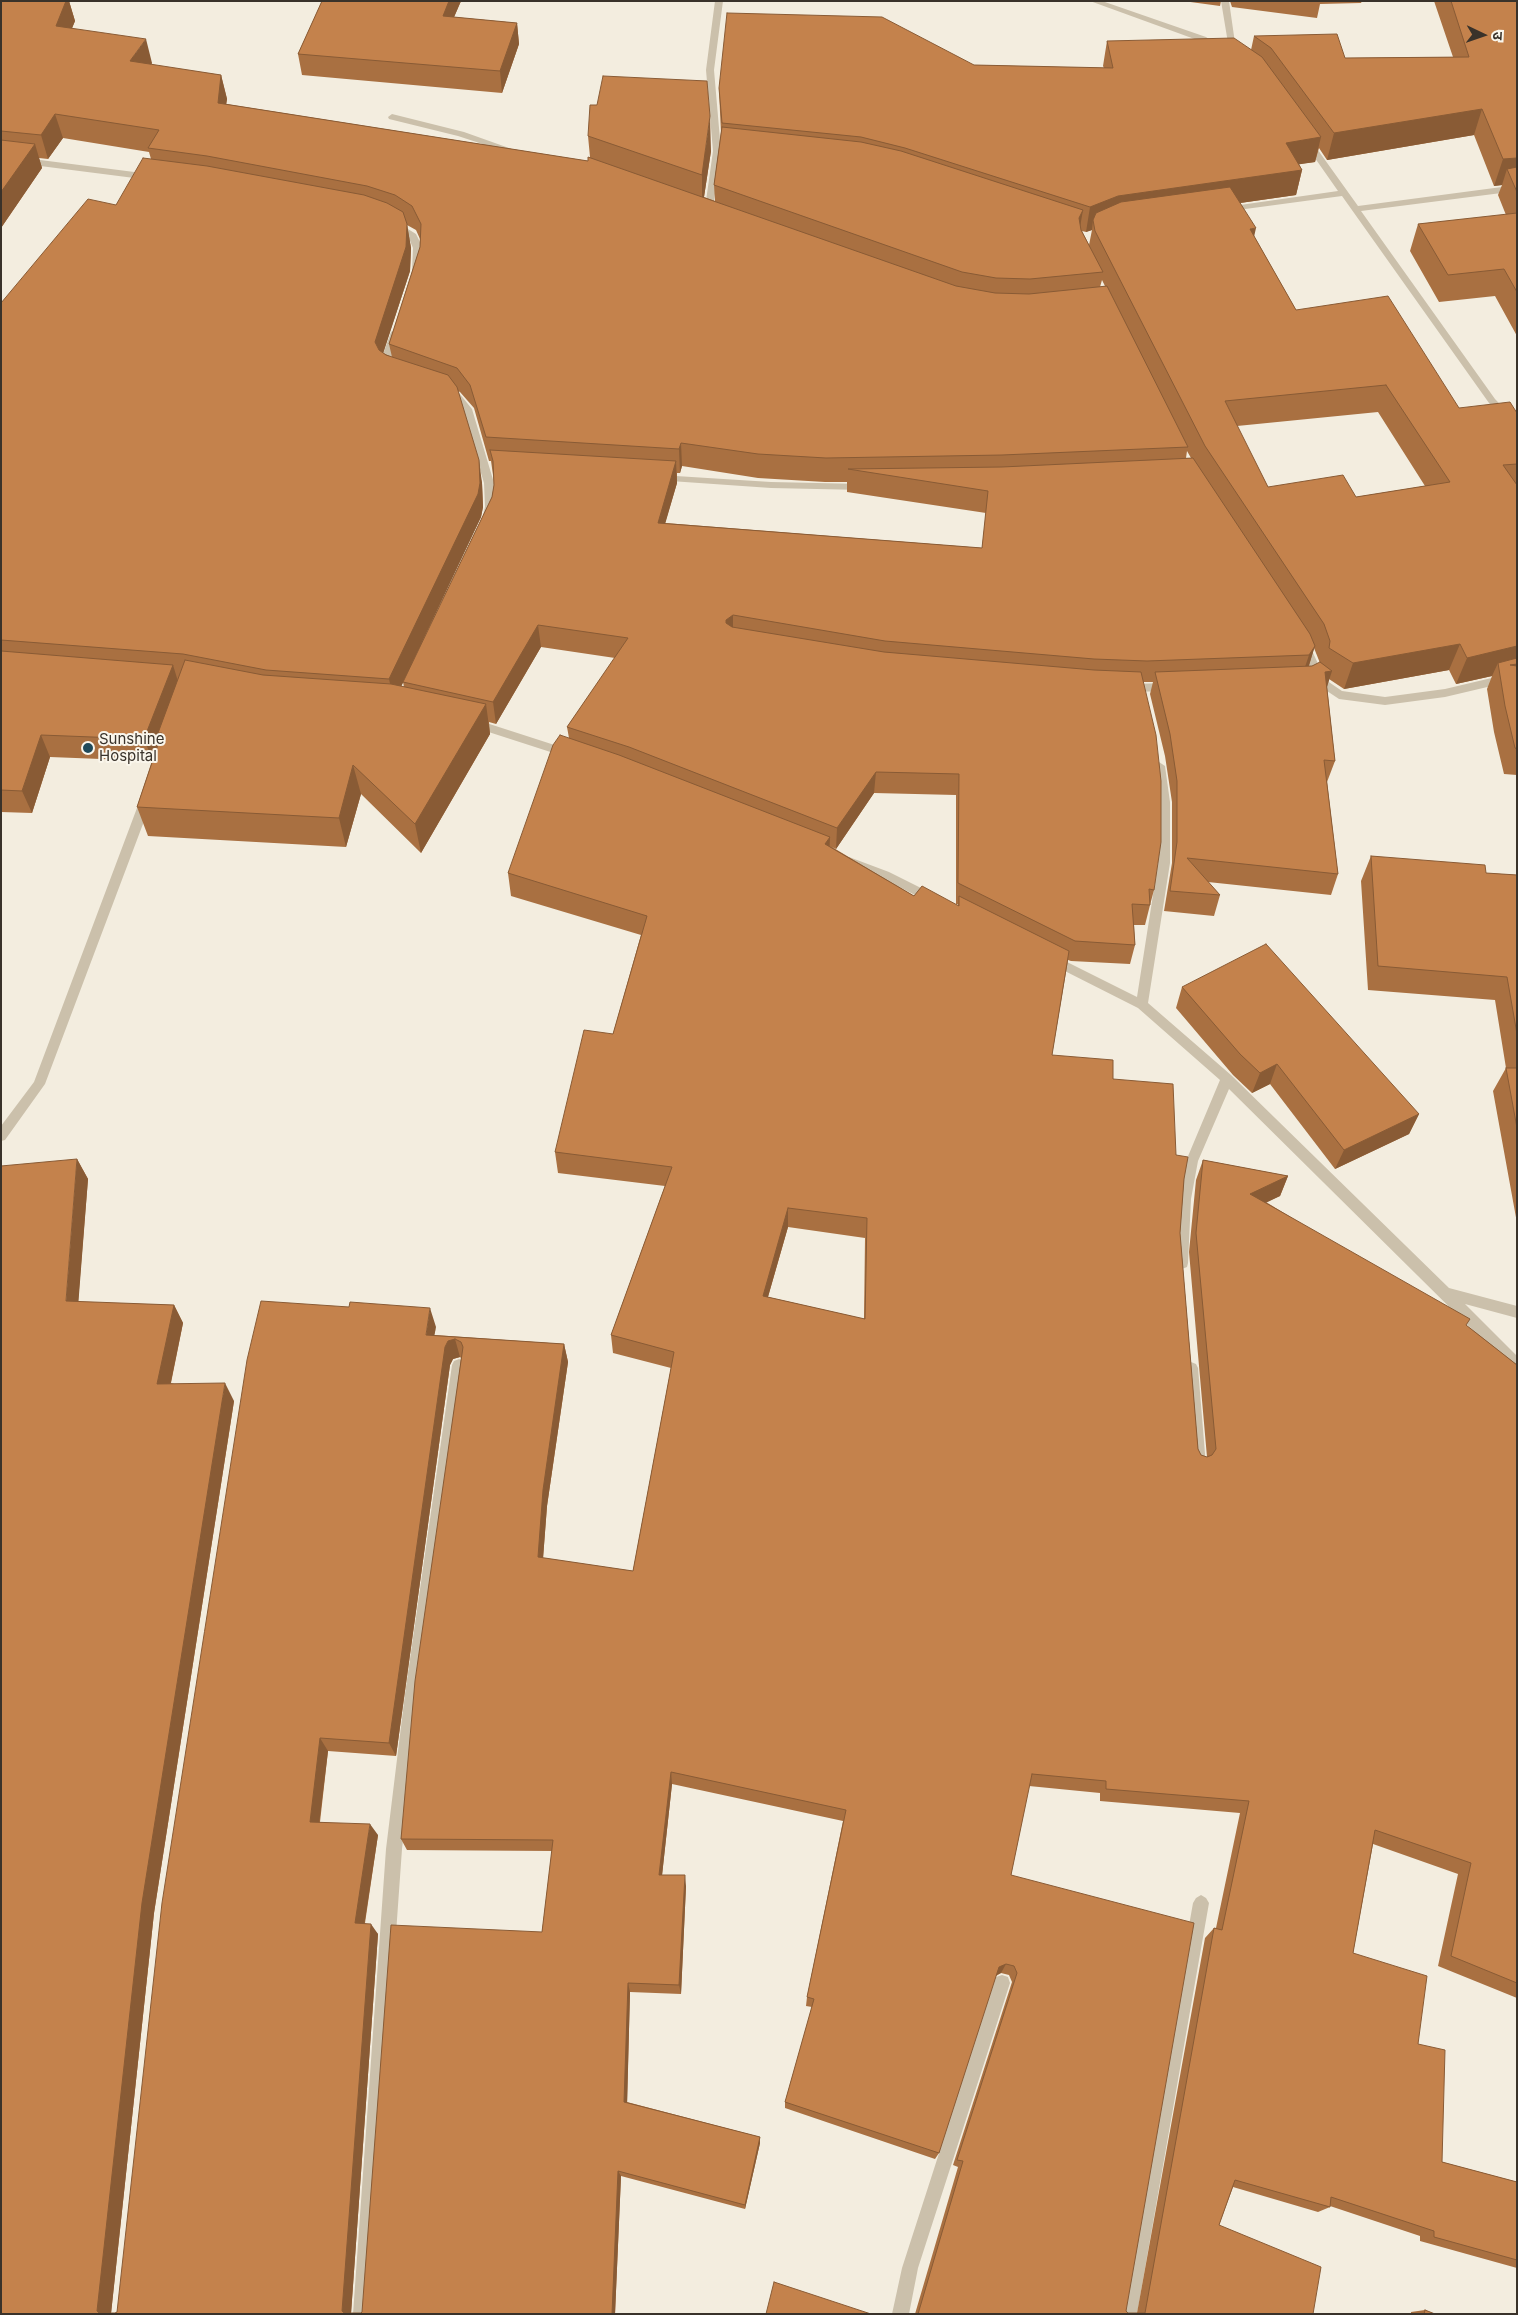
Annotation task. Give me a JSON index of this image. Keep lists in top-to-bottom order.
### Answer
{
  "places": ["Sunshine Hospital"],
  "north": "right"
}
